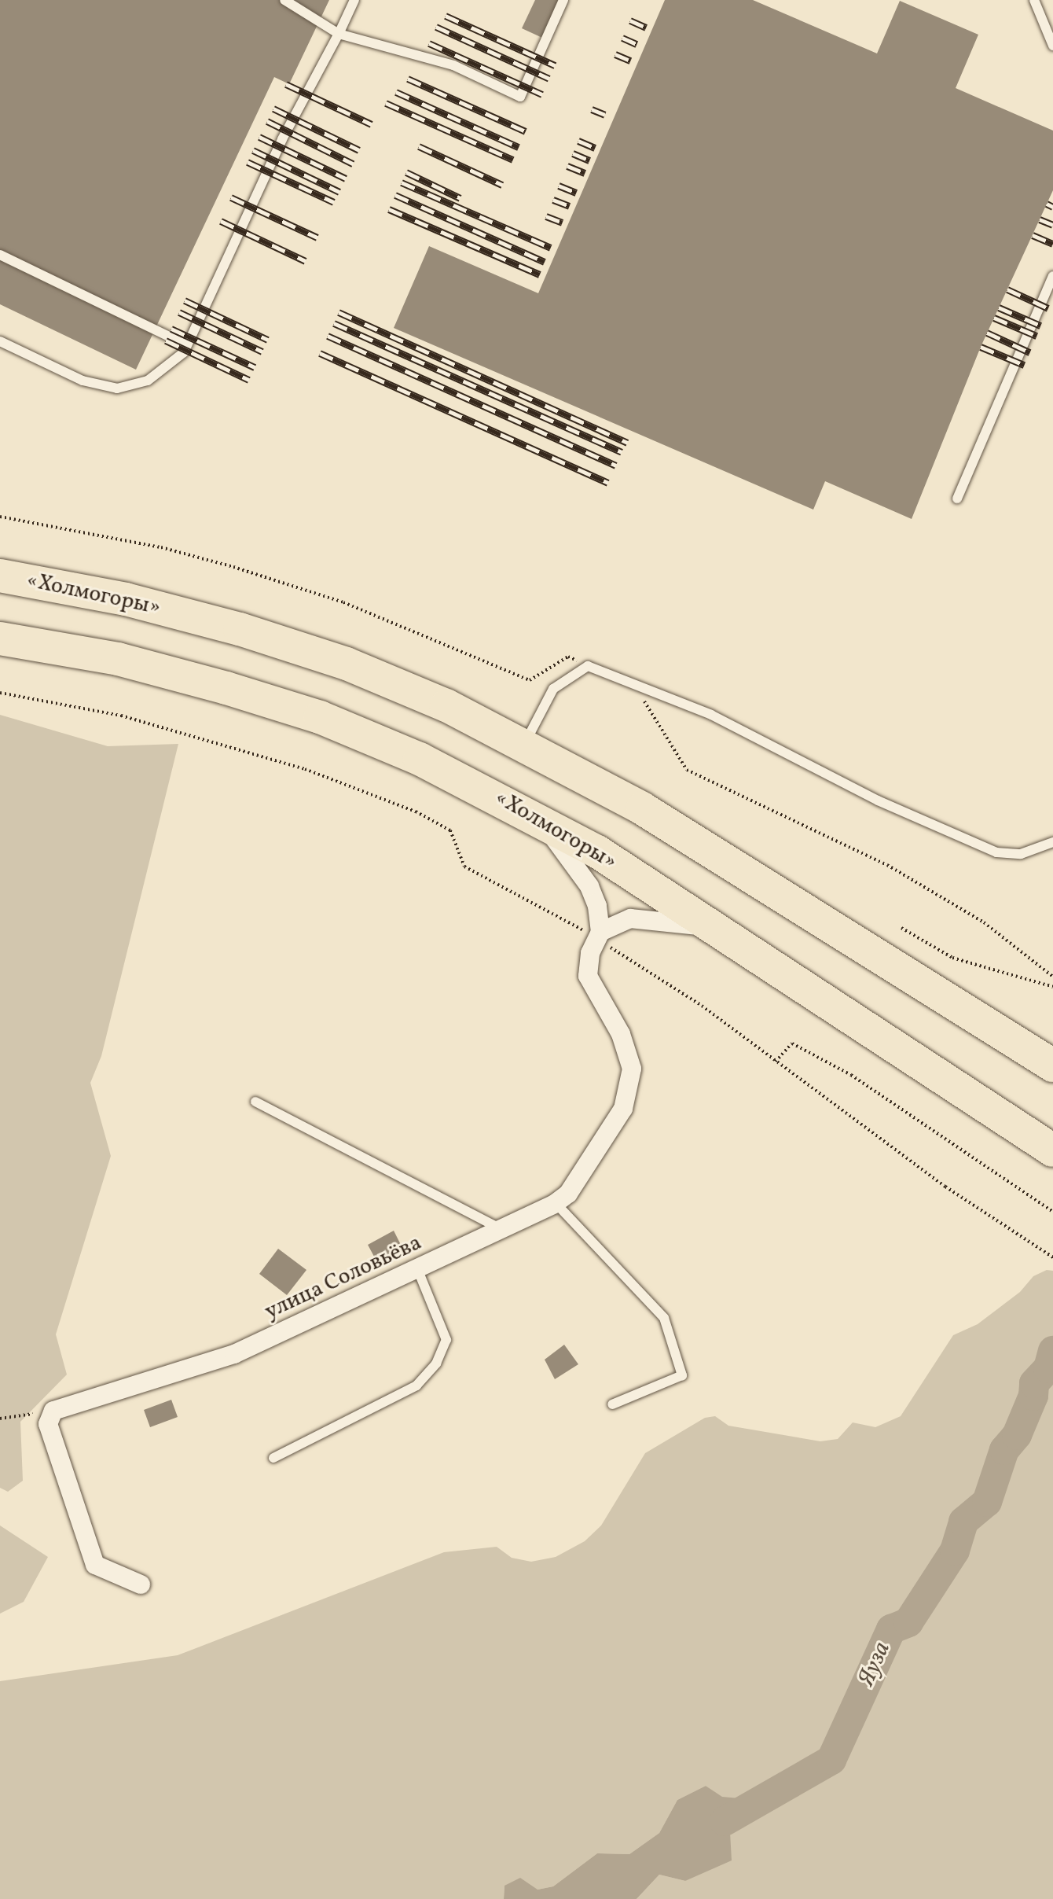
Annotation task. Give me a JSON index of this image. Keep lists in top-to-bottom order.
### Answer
{
  "streets": {
    "highway": ["«Холмогоры»"],
    "street": ["улица Соловьёва"]
  },
  "crossings": [
    ["«Холмогоры»", "улица Соловьёва"]
  ],
  "water": ["Яуза"]
}
